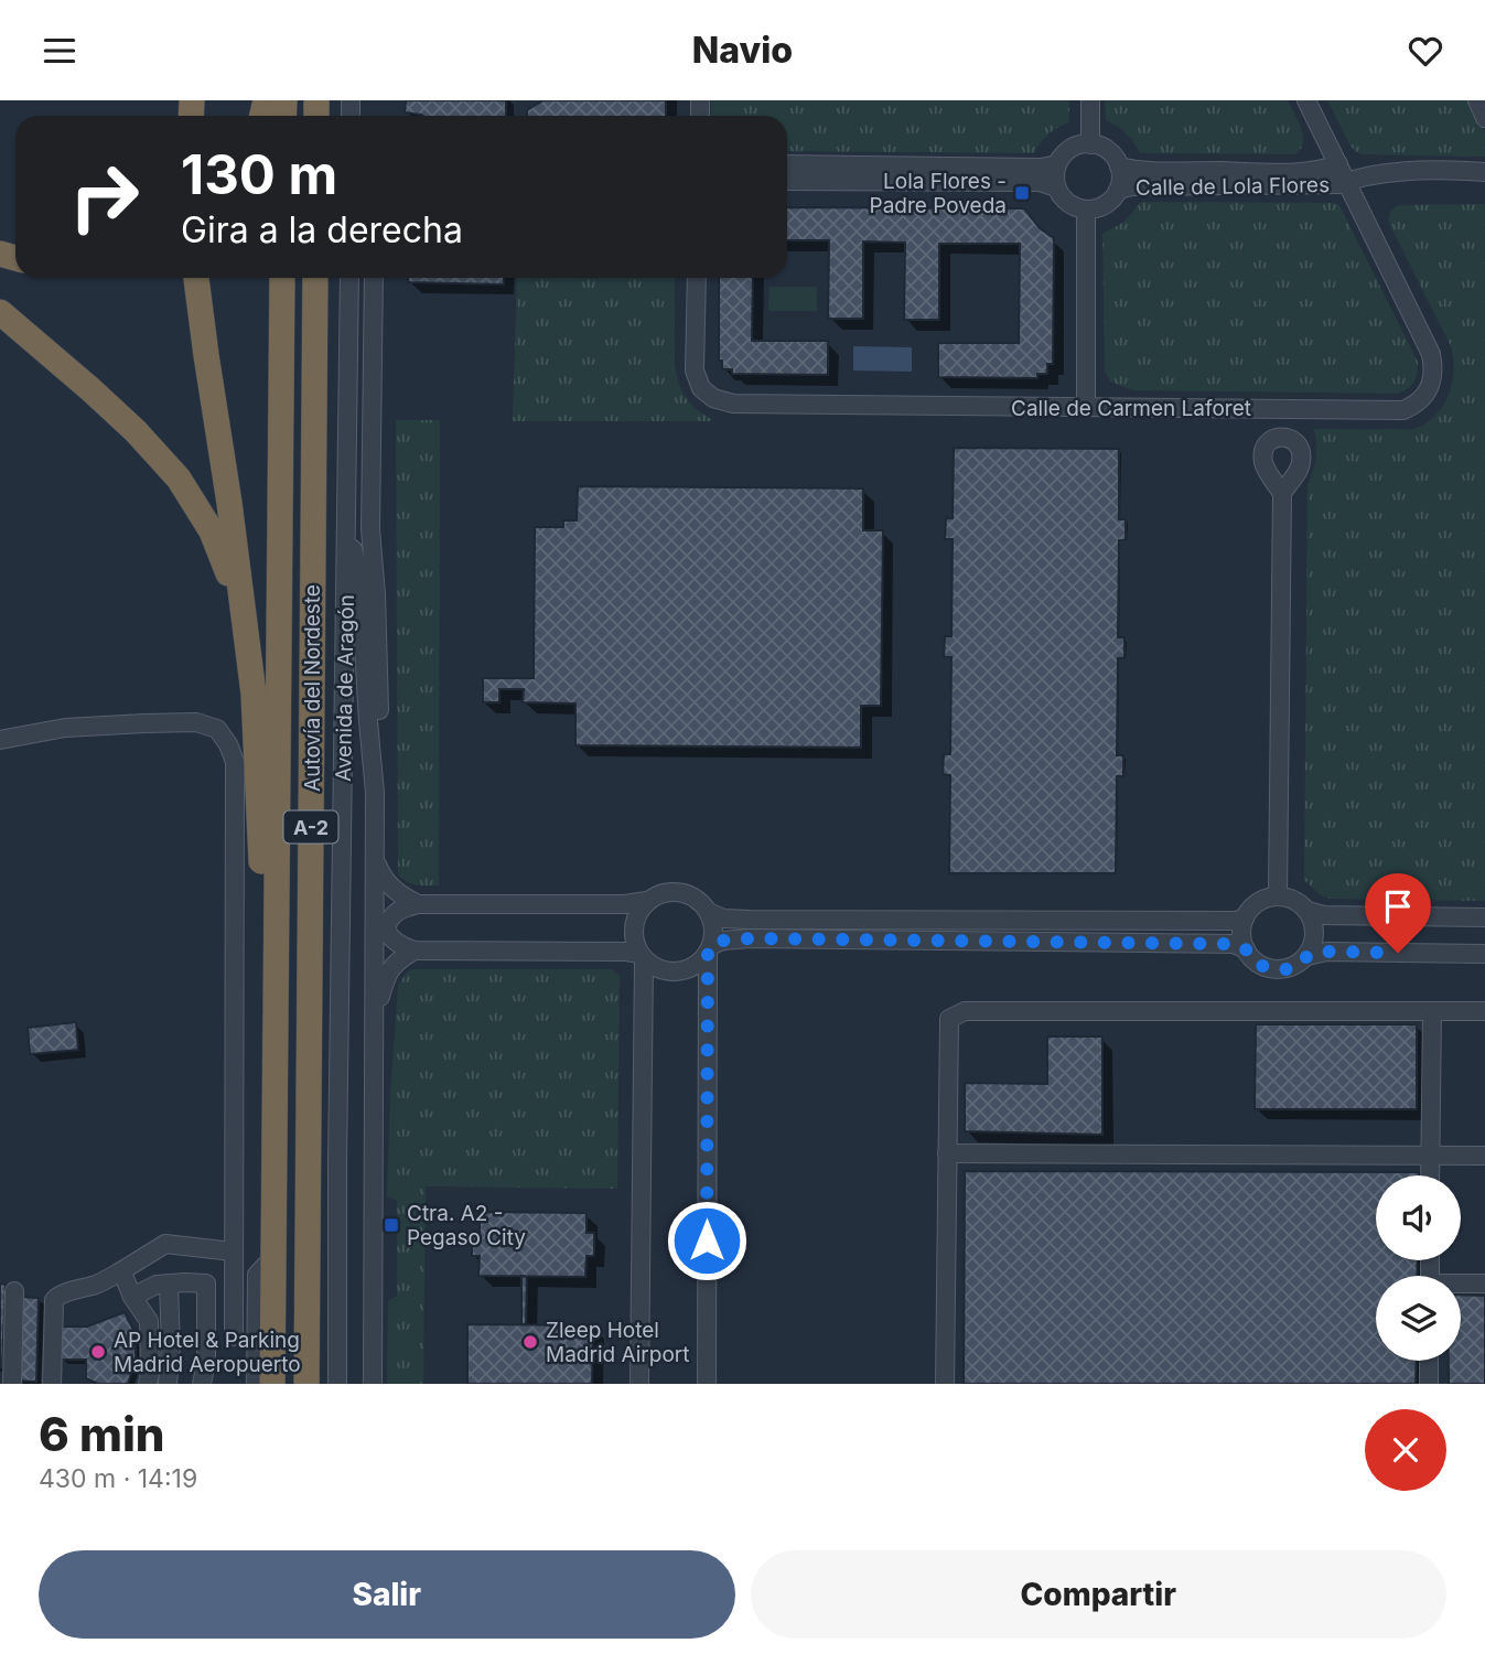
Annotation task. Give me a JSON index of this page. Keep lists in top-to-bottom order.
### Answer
{
  "streets": {
    "highway": ["Autovía del Nordeste", "A-2"],
    "street": ["Calle de Lola Flores", "Calle de Carmen Laforet", "Avenida de Aragón"]
  },
  "crossings": [
    ["Calle de Lola Flores", "Calle de Carmen Laforet"]
  ],
  "places": {
    "transit": ["Lola Flores - Padre Poveda", "Ctra. A2 - Pegaso City"],
    "other": ["Zleep Hotel Madrid Airport", "AP Hotel & Parking Madrid Aeropuerto"]
  },
  "page": {
    "header": "Navio",
    "turn": ["130 m", "Gira a la derecha"],
    "heading": ["6 min", "430 m · 14:19"],
    "buttons": ["Salir", "Compartir"]
  }
}
